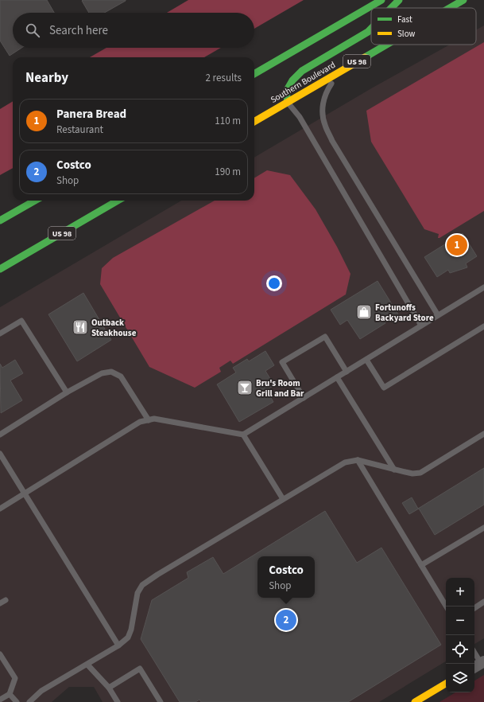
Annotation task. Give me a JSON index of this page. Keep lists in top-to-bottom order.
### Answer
{
  "streets": {
    "main road": ["US 98", "Southern Boulevard"]
  },
  "places": {
    "shop": ["Fortunoffs Backyard Store"],
    "restaurant": ["Outback Steakhouse"],
    "bar": ["Bru's Room Grill and Bar"]
  },
  "legend": ["Fast", "Slow"],
  "page": {
    "search": "Search here",
    "heading": ["Nearby", "2 results"],
    "list": [
      {
        "mark": "1",
        "name": "Panera Bread",
        "note": "Restaurant",
        "value": "110 m"
      },
      {
        "mark": "2",
        "name": "Costco",
        "note": "Shop",
        "value": "190 m"
      }
    ],
    "pins": ["1", "2"],
    "popup": ["Costco", "Shop"],
    "map_buttons": ["+", "−"]
  }
}
